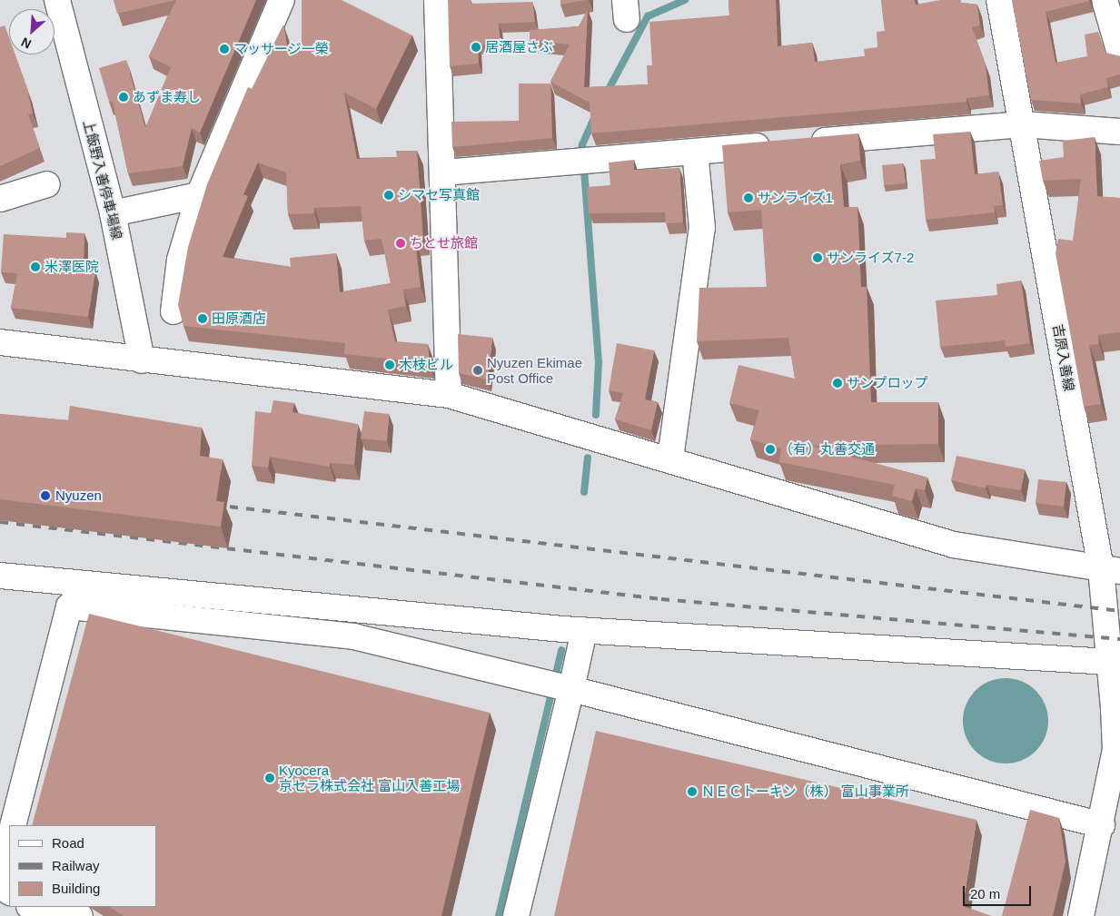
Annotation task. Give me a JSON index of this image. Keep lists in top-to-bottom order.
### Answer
{
  "streets": {
    "street": ["上飯野入善停車場線", "吉原入善線"]
  },
  "places": [
    "居酒屋さぶ",
    "マッサージ一榮",
    "あずま寿し",
    "シマセ写真館",
    "サンライズ1",
    "ちとせ旅館",
    "サンライズ7-2",
    "米澤医院",
    "田原酒店",
    "木枝ビル",
    "Nyuzen Ekimae Post Office",
    "サンプロップ",
    "（有）丸善交通",
    "Nyuzen",
    "Kyocera 京セラ株式会社 富山入善工場",
    "ＮＥＣトーキン（株） 富山事業所"
  ],
  "legend": ["Road", "Railway", "Building"],
  "scale_bar": "20 m",
  "north": "bottom left"
}
